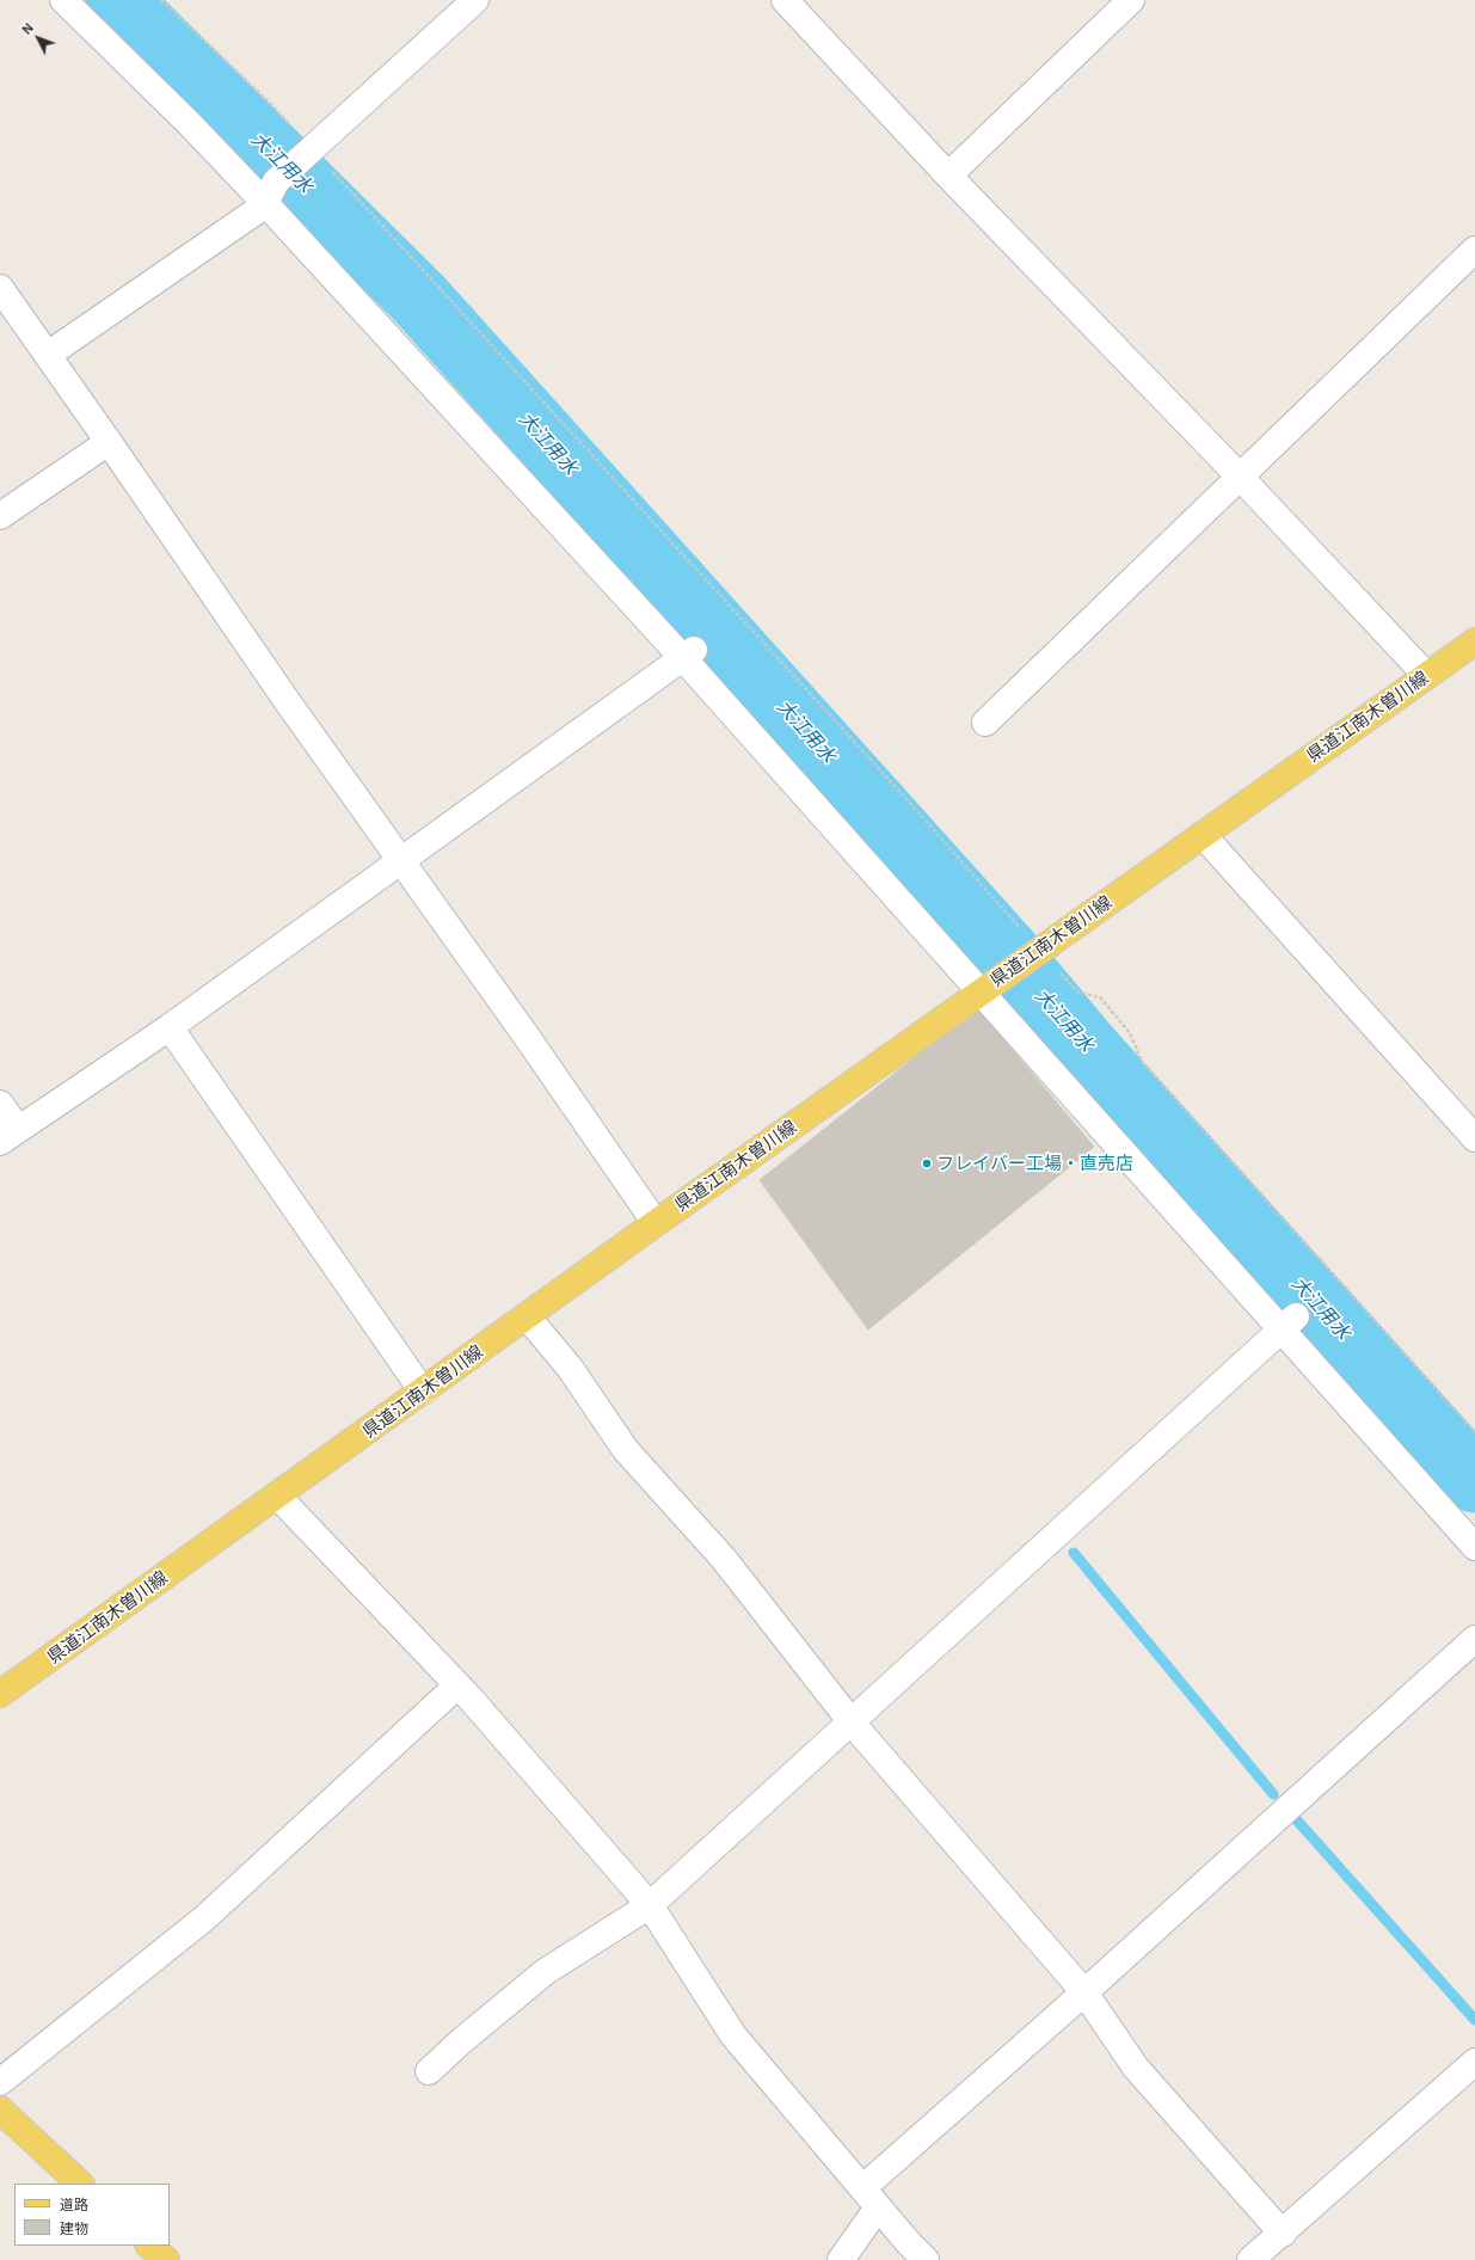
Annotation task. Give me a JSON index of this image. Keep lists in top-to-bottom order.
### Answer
{
  "streets": {
    "main road": ["県道江南木曽川線"]
  },
  "water": ["大江用水"],
  "places": ["フレイバー工場・直売店"],
  "legend": ["道路", "建物"],
  "north": "top left"
}
